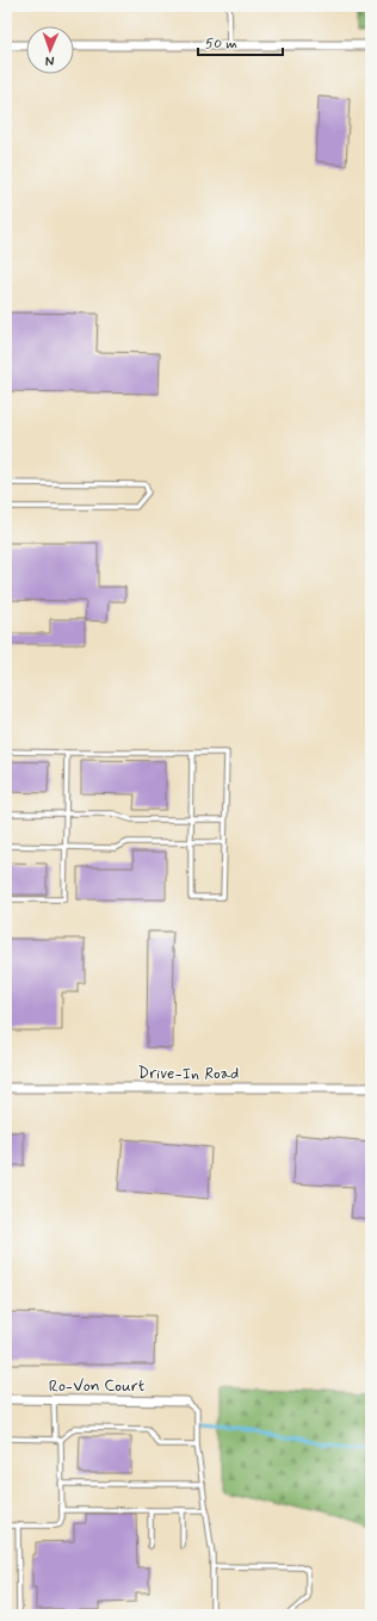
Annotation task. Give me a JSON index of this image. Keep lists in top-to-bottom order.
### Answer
{
  "streets": {
    "street": ["Drive-In Road", "Ro-Von Court"]
  },
  "scale_bar": "50 m",
  "north": "bottom"
}
